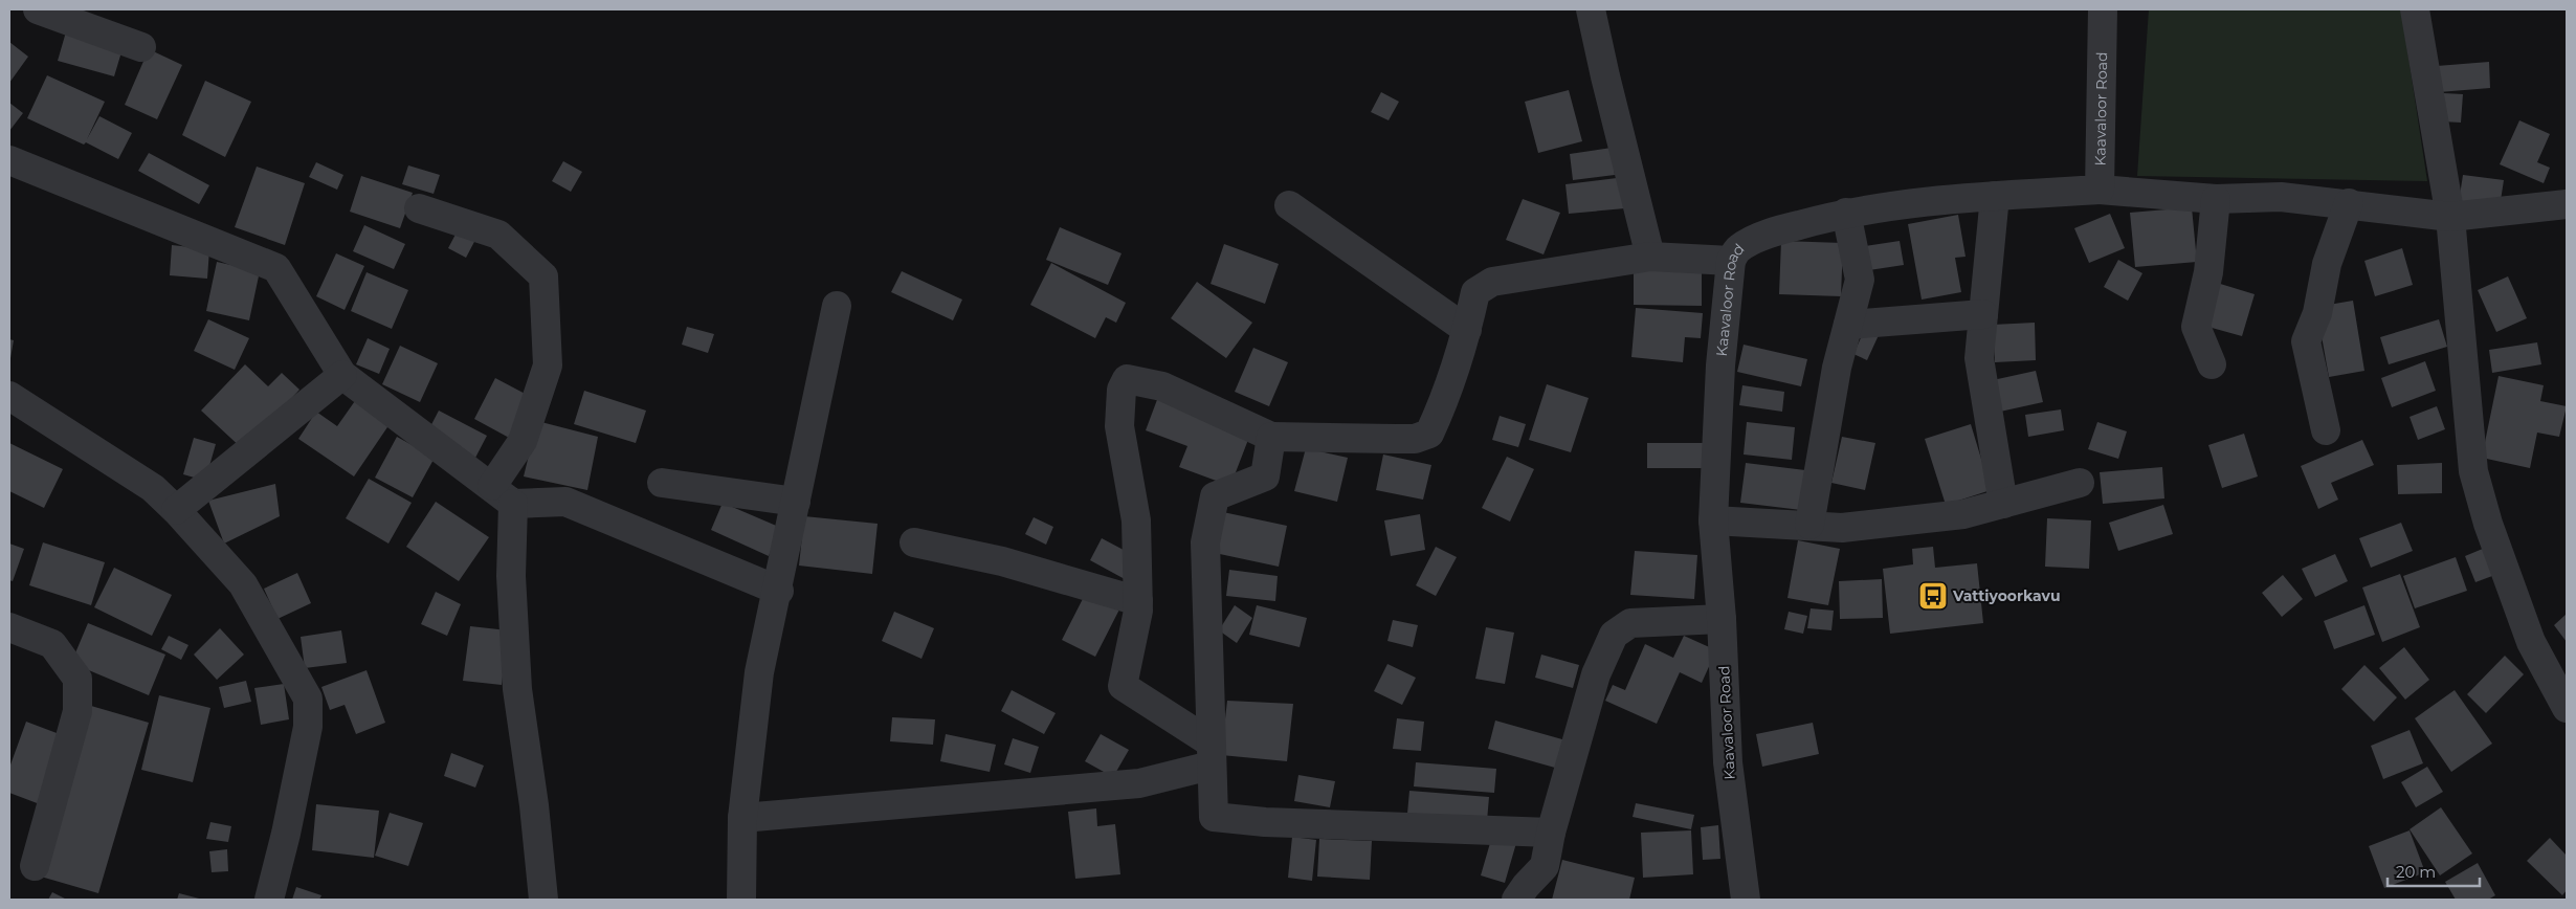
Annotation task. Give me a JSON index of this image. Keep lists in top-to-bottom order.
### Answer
{
  "streets": {
    "street": ["Kaavaloor Road"]
  },
  "places": {
    "bus stop": ["Vattiyoorkavu"]
  },
  "scale_bar": "20 m"
}
